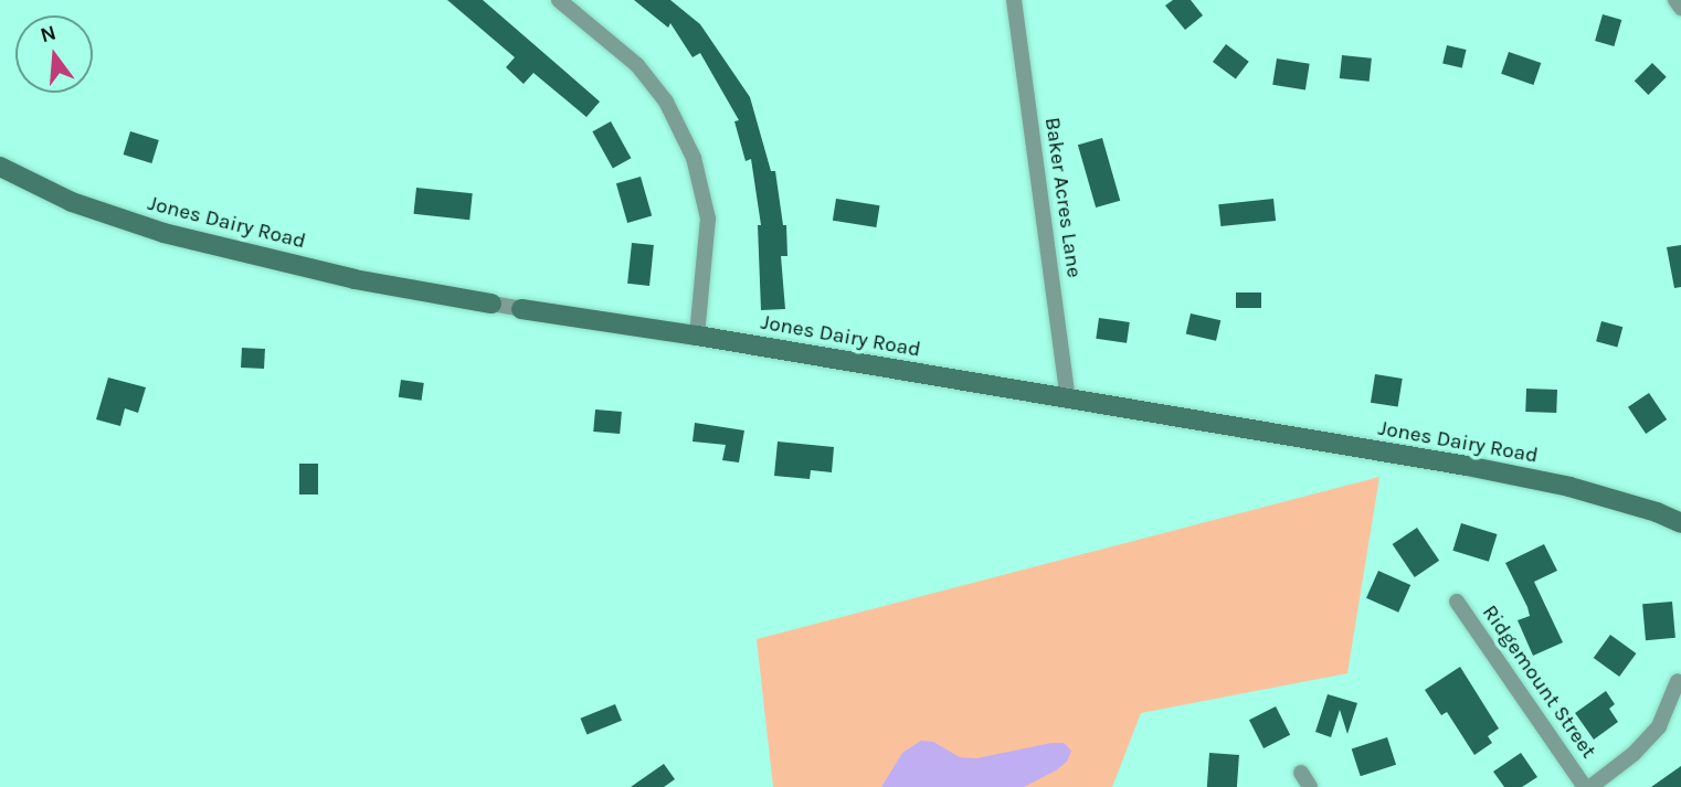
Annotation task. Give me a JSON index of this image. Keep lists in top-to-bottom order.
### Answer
{
  "streets": {
    "street": ["Baker Acres Lane", "Jones Dairy Road", "Ridgemount Street"]
  },
  "crossings": [
    ["Baker Acres Lane", "Jones Dairy Road"]
  ],
  "north": "top"
}
